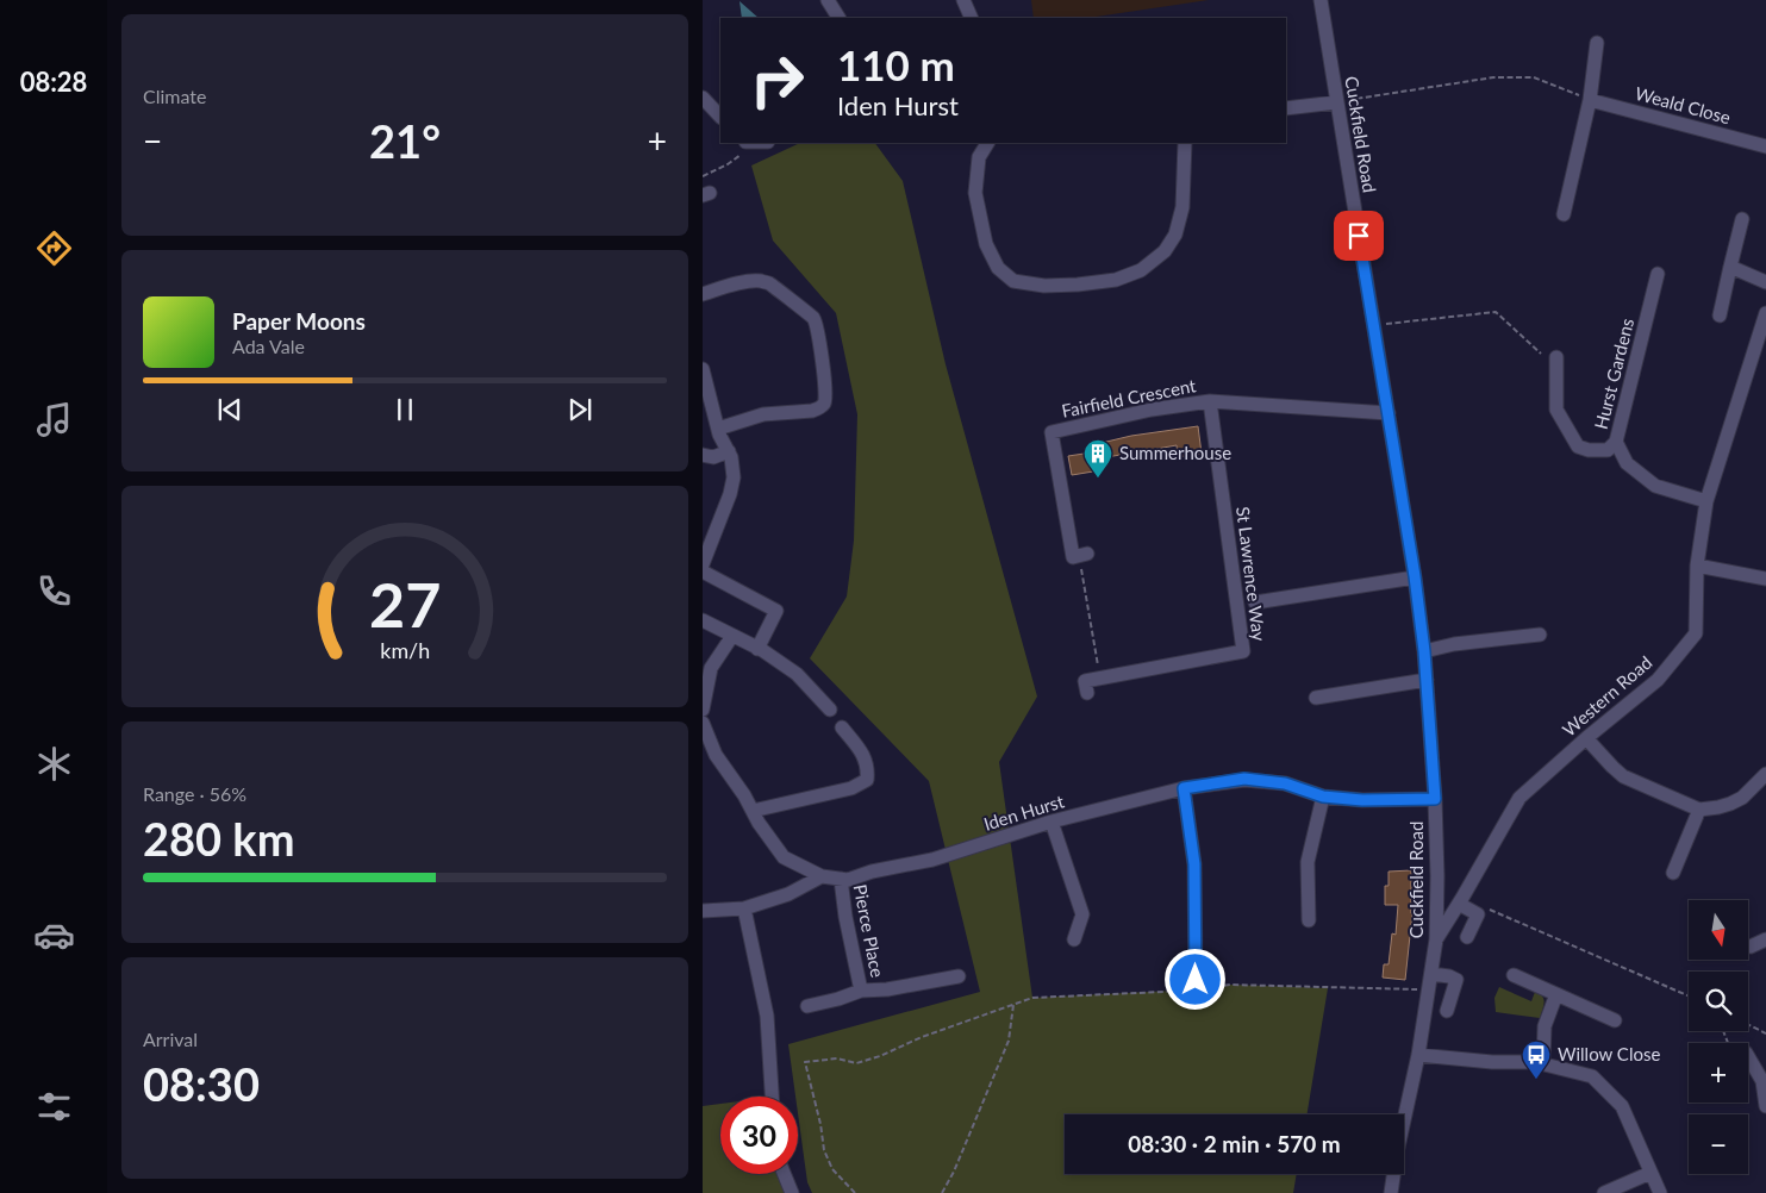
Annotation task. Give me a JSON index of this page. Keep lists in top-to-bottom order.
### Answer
{
  "streets": {
    "street": [
      "Weald Close",
      "Cuckfield Road",
      "Hurst Gardens",
      "Fairfield Crescent",
      "St Lawrence Way",
      "Western Road",
      "Iden Hurst",
      "Pierce Place"
    ]
  },
  "crossings": [
    ["Cuckfield Road", "Fairfield Crescent"],
    ["Cuckfield Road", "Western Road"],
    ["Cuckfield Road", "Iden Hurst"],
    ["Hurst Gardens", "Western Road"],
    ["Fairfield Crescent", "St Lawrence Way"],
    ["Iden Hurst", "Pierce Place"]
  ],
  "places": {
    "building": ["Summerhouse"],
    "bus stop": ["Willow Close"]
  },
  "north": "bottom",
  "page": {
    "tabs": "08:28",
    "tile": [
      "Climate",
      ["Range · 56%", "280 km"],
      ["Arrival", "08:30"]
    ],
    "turn": ["110 m", "Iden Hurst"],
    "heat": ["−", "21°", "+"],
    "song": ["Paper Moons", "Ada Vale"],
    "map_buttons": ["+", "−"],
    "limit": "30",
    "trip": "08:30 · 2 min · 570 m",
    "gauge": ["27", "km/h"]
  }
}
